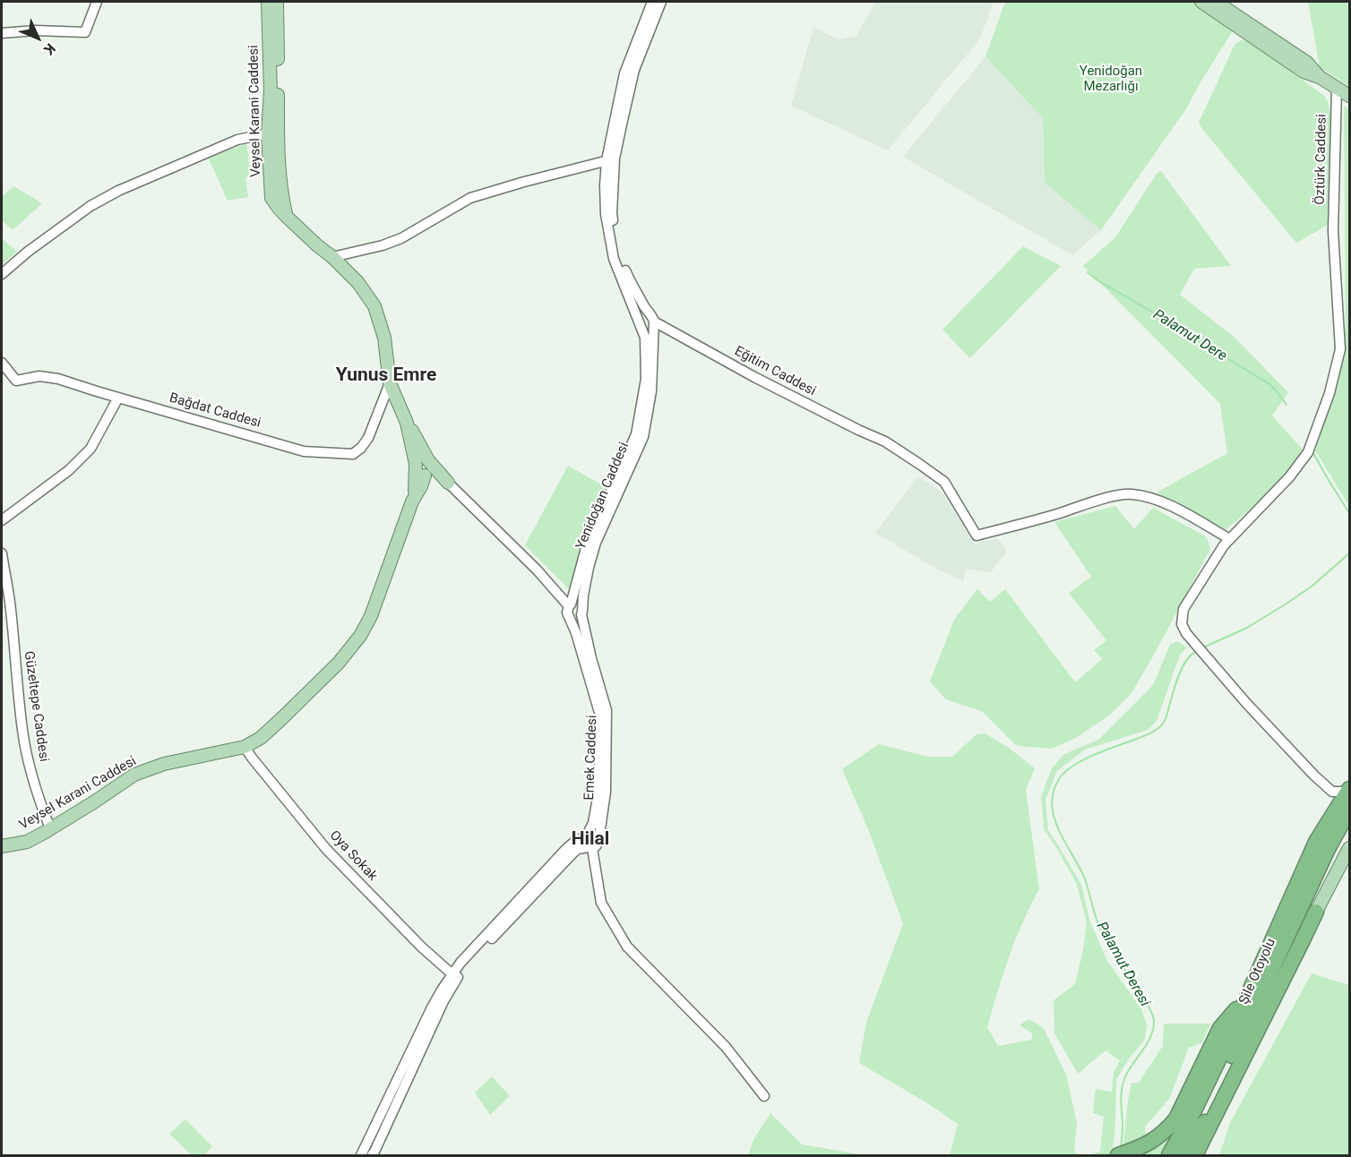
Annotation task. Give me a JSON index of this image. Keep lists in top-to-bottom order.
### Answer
{
  "streets": {
    "highway": ["Şile Otoyolu"],
    "main road": ["Veysel Karani Caddesi"],
    "street": [
      "Öztürk Caddesi",
      "Eğitim Caddesi",
      "Bağdat Caddesi",
      "Yenidoğan Caddesi",
      "Güzeltepe Caddesi",
      "Emek Caddesi",
      "Oya Sokak"
    ]
  },
  "crossings": [
    ["Veysel Karani Caddesi", "Bağdat Caddesi"],
    ["Veysel Karani Caddesi", "Güzeltepe Caddesi"],
    ["Veysel Karani Caddesi", "Oya Sokak"],
    ["Öztürk Caddesi", "Eğitim Caddesi"],
    ["Öztürk Caddesi", "Şile Otoyolu"],
    ["Eğitim Caddesi", "Yenidoğan Caddesi"],
    ["Yenidoğan Caddesi", "Emek Caddesi"]
  ],
  "districts": ["Yunus Emre", "Hilal"],
  "water": ["Palamut Dere", "Palamut Deresi"],
  "parks": ["Yenidoğan Mezarlığı"],
  "north": "bottom right"
}
